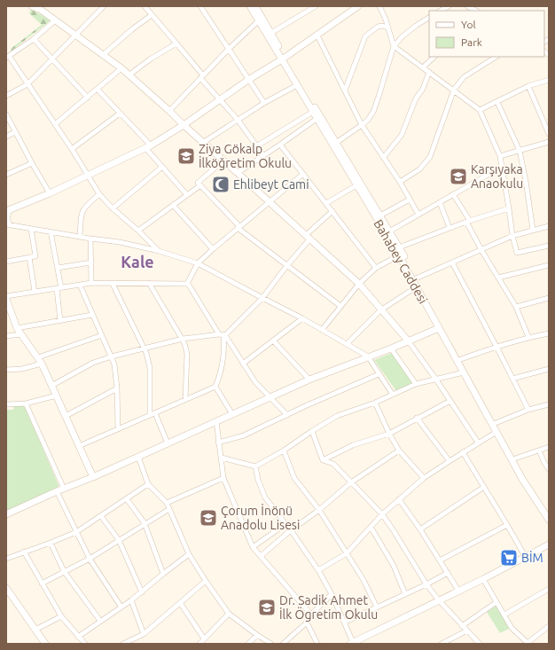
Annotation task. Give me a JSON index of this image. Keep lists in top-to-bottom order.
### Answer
{
  "streets": {
    "street": ["Bahabey Caddesi"]
  },
  "districts": ["Kale"],
  "places": {
    "school or university": [
      "Ziya Gökalp İlköğretim Okulu",
      "Karşıyaka Anaokulu",
      "Çorum İnönü Anadolu Lisesi",
      "Dr. Sadik Ahmet İlk Ögretim Okulu"
    ],
    "mosque": ["Ehlibeyt Cami"],
    "supermarket": ["BİM"]
  },
  "legend": ["Yol", "Park"]
}
